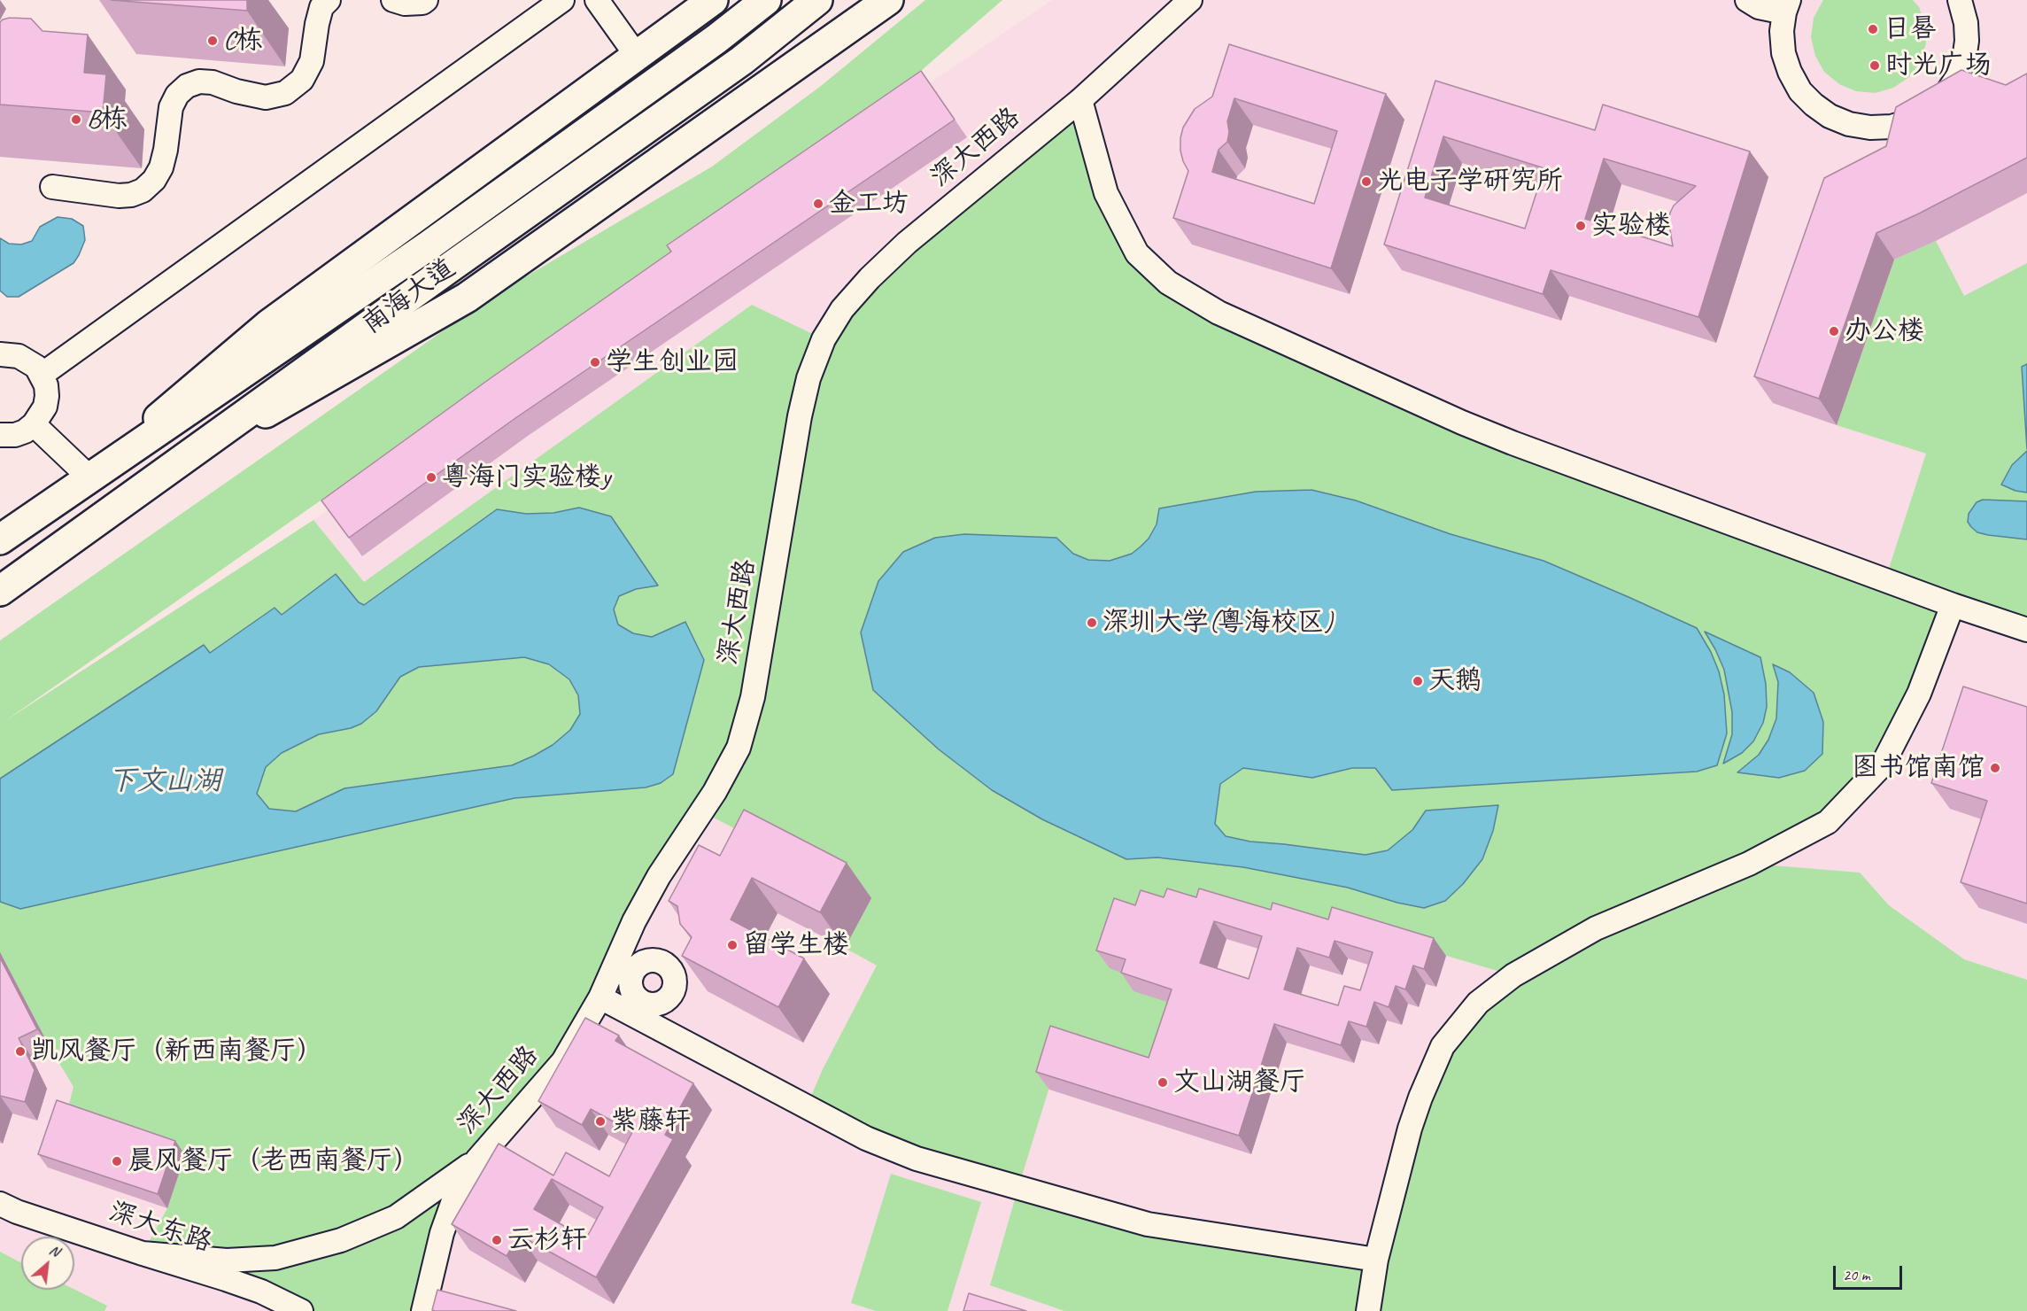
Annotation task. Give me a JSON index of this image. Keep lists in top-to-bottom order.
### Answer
{
  "streets": {
    "main road": ["南海大道"],
    "street": ["深大西路", "深大东路"]
  },
  "water": ["下文山湖"],
  "places": [
    "日晷",
    "C栋",
    "时光广场",
    "B栋",
    "光电子学研究所",
    "金工坊",
    "实验楼",
    "办公楼",
    "学生创业园",
    "粤海门实验楼y",
    "深圳大学(粤海校区)",
    "天鹅",
    "图书馆南馆",
    "留学生楼",
    "凯风餐厅（新西南餐厅）",
    "文山湖餐厅",
    "紫藤轩",
    "晨风餐厅（老西南餐厅）",
    "云杉轩"
  ],
  "scale_bar": "20 m",
  "north": "top right"
}
